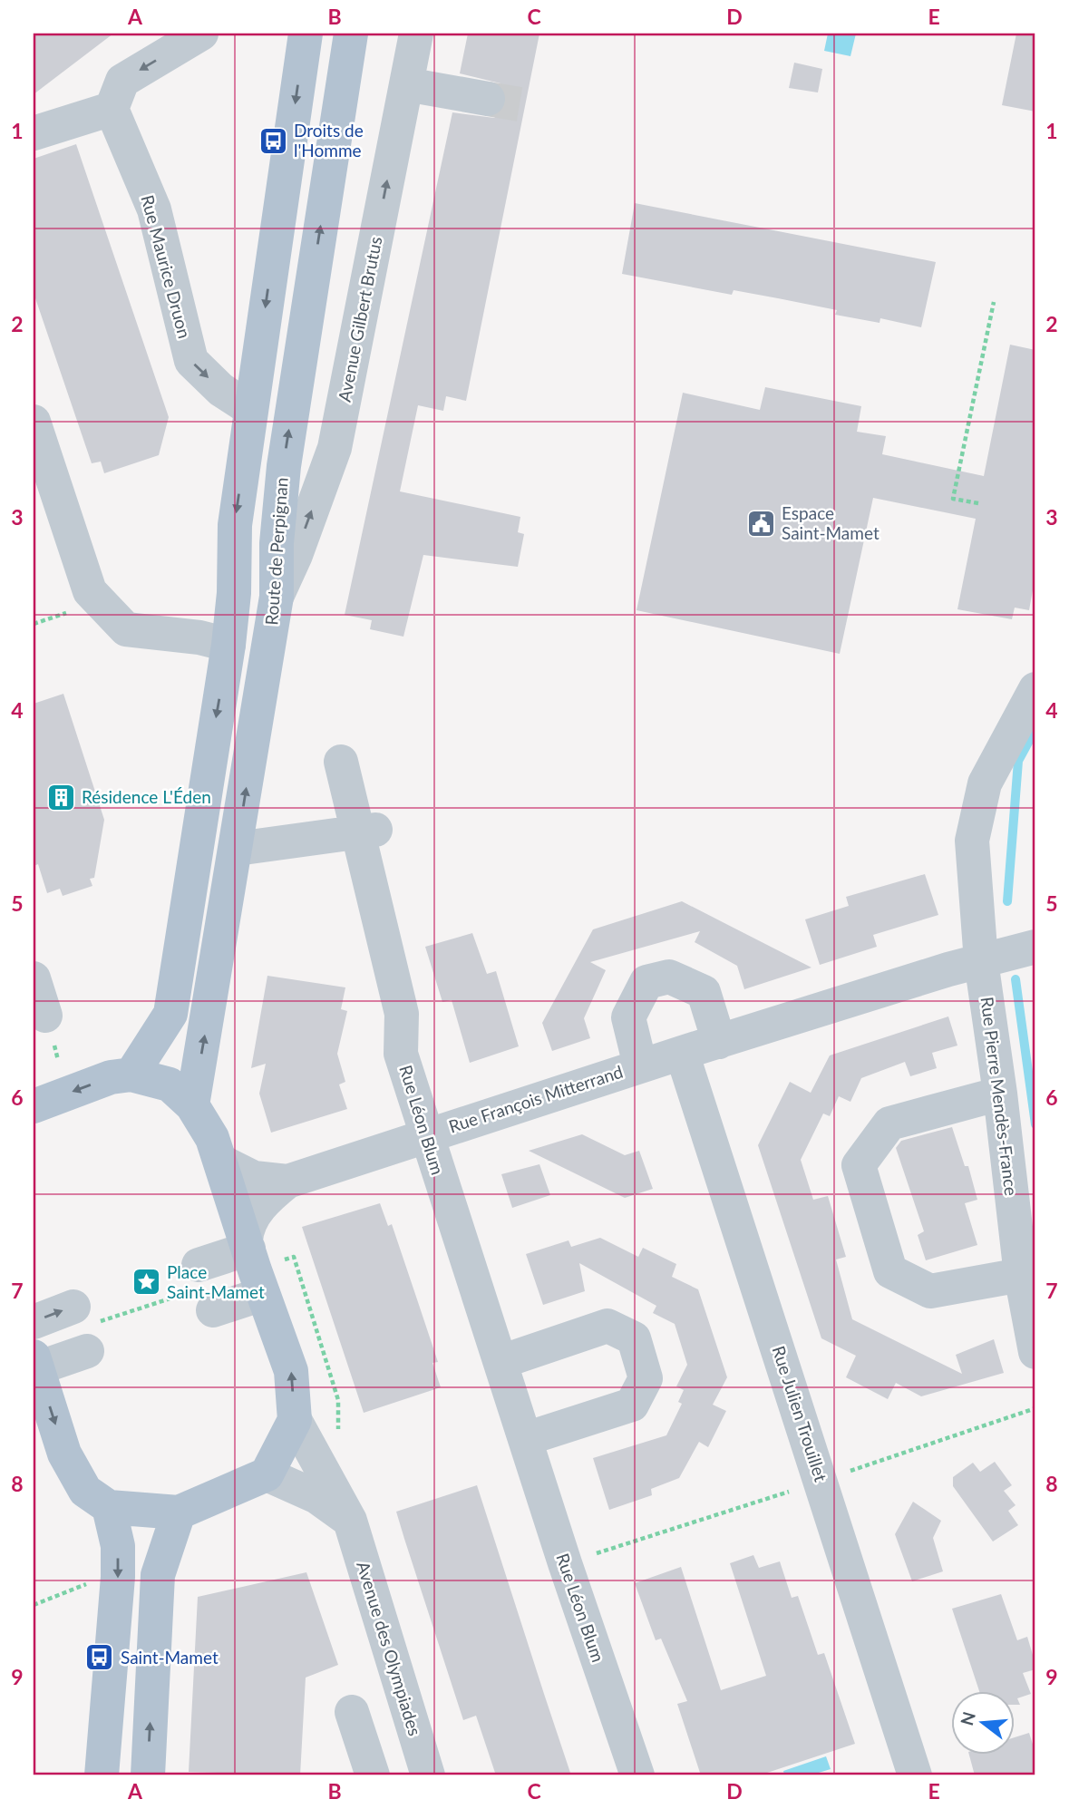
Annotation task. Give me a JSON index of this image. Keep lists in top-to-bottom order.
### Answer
{
  "streets": {
    "main road": ["Route de Perpignan"],
    "street": [
      "Rue Maurice Druon",
      "Avenue Gilbert Brutus",
      "Rue Pierre Mendès-France",
      "Rue François Mitterrand",
      "Rue Léon Blum",
      "Rue Julien Trouillet",
      "Avenue des Olympiades"
    ]
  },
  "crossings": [
    ["Avenue Gilbert Brutus", "Route de Perpignan"],
    ["Rue Pierre Mendès-France", "Rue François Mitterrand"],
    ["Rue François Mitterrand", "Rue Léon Blum"],
    ["Rue François Mitterrand", "Rue Julien Trouillet"]
  ],
  "one_way": ["Rue Maurice Druon", "Avenue Gilbert Brutus"],
  "places": {
    "bus stop": ["Droits de l'Homme", "Saint-Mamet"],
    "public building": ["Espace Saint-Mamet"],
    "building": ["Résidence L'Éden"],
    "place": ["Place Saint-Mamet"]
  },
  "north": "left",
  "grid": {
    "columns": [
      "A",
      "B",
      "C",
      "D",
      "E"
    ],
    "rows": [
      "1",
      "2",
      "3",
      "4",
      "5",
      "6",
      "7",
      "8",
      "9"
    ]
  }
}
